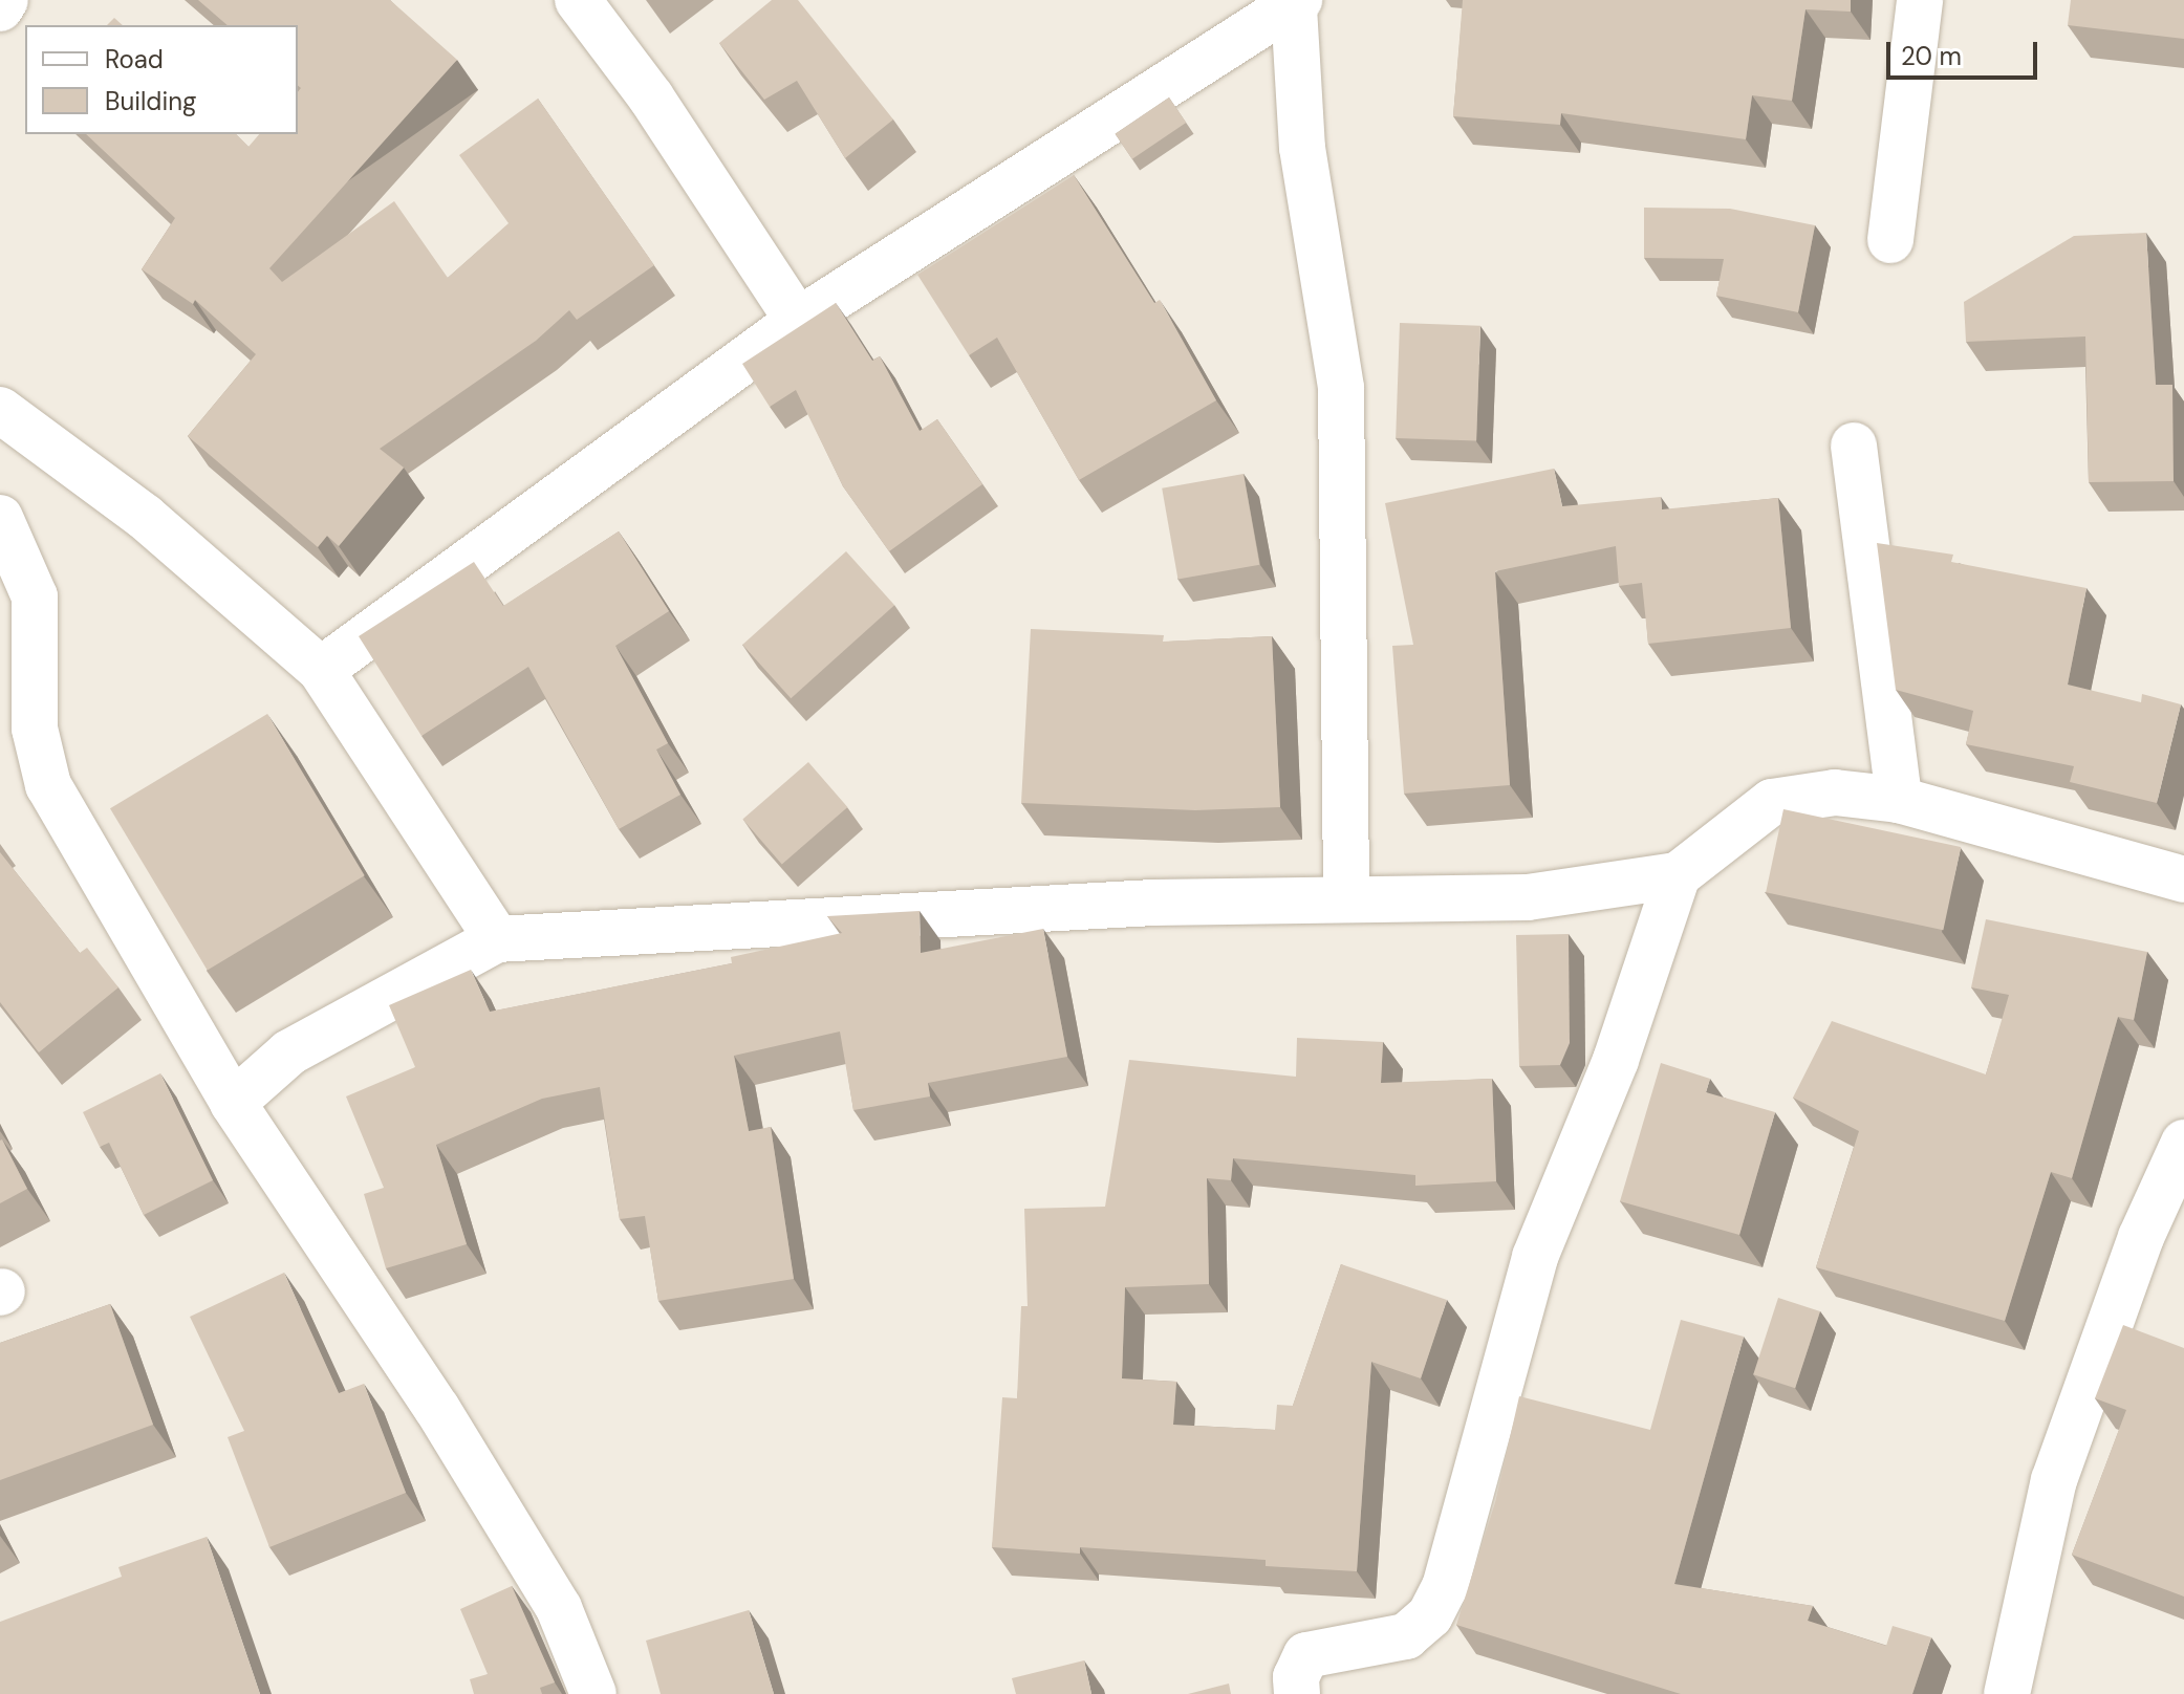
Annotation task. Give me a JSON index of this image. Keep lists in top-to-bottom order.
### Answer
{
  "legend": ["Road", "Building"],
  "scale_bar": "20 m"
}
